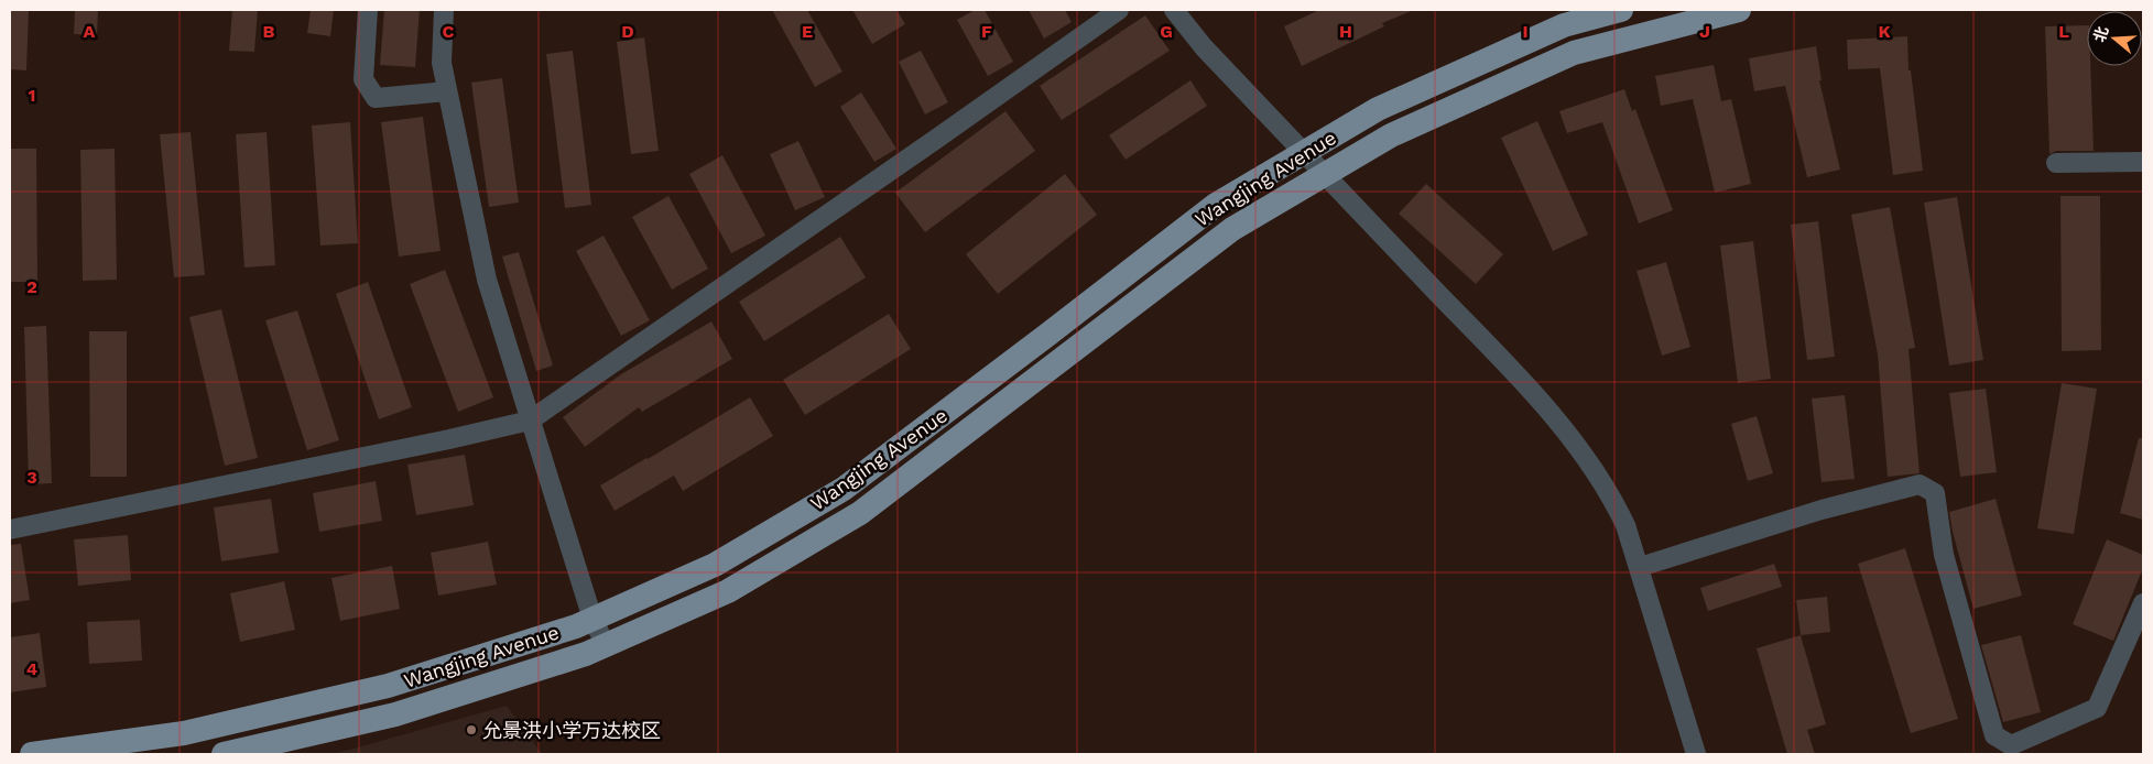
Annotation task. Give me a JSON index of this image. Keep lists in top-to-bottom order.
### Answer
{
  "streets": {
    "main road": ["Wangjing Avenue"]
  },
  "places": ["允景洪小学万达校区"],
  "north": "left",
  "grid": {
    "columns": [
      "A",
      "B",
      "C",
      "D",
      "E",
      "F",
      "G",
      "H",
      "I",
      "J",
      "K",
      "L"
    ],
    "rows": [
      "1",
      "2",
      "3",
      "4"
    ]
  }
}
